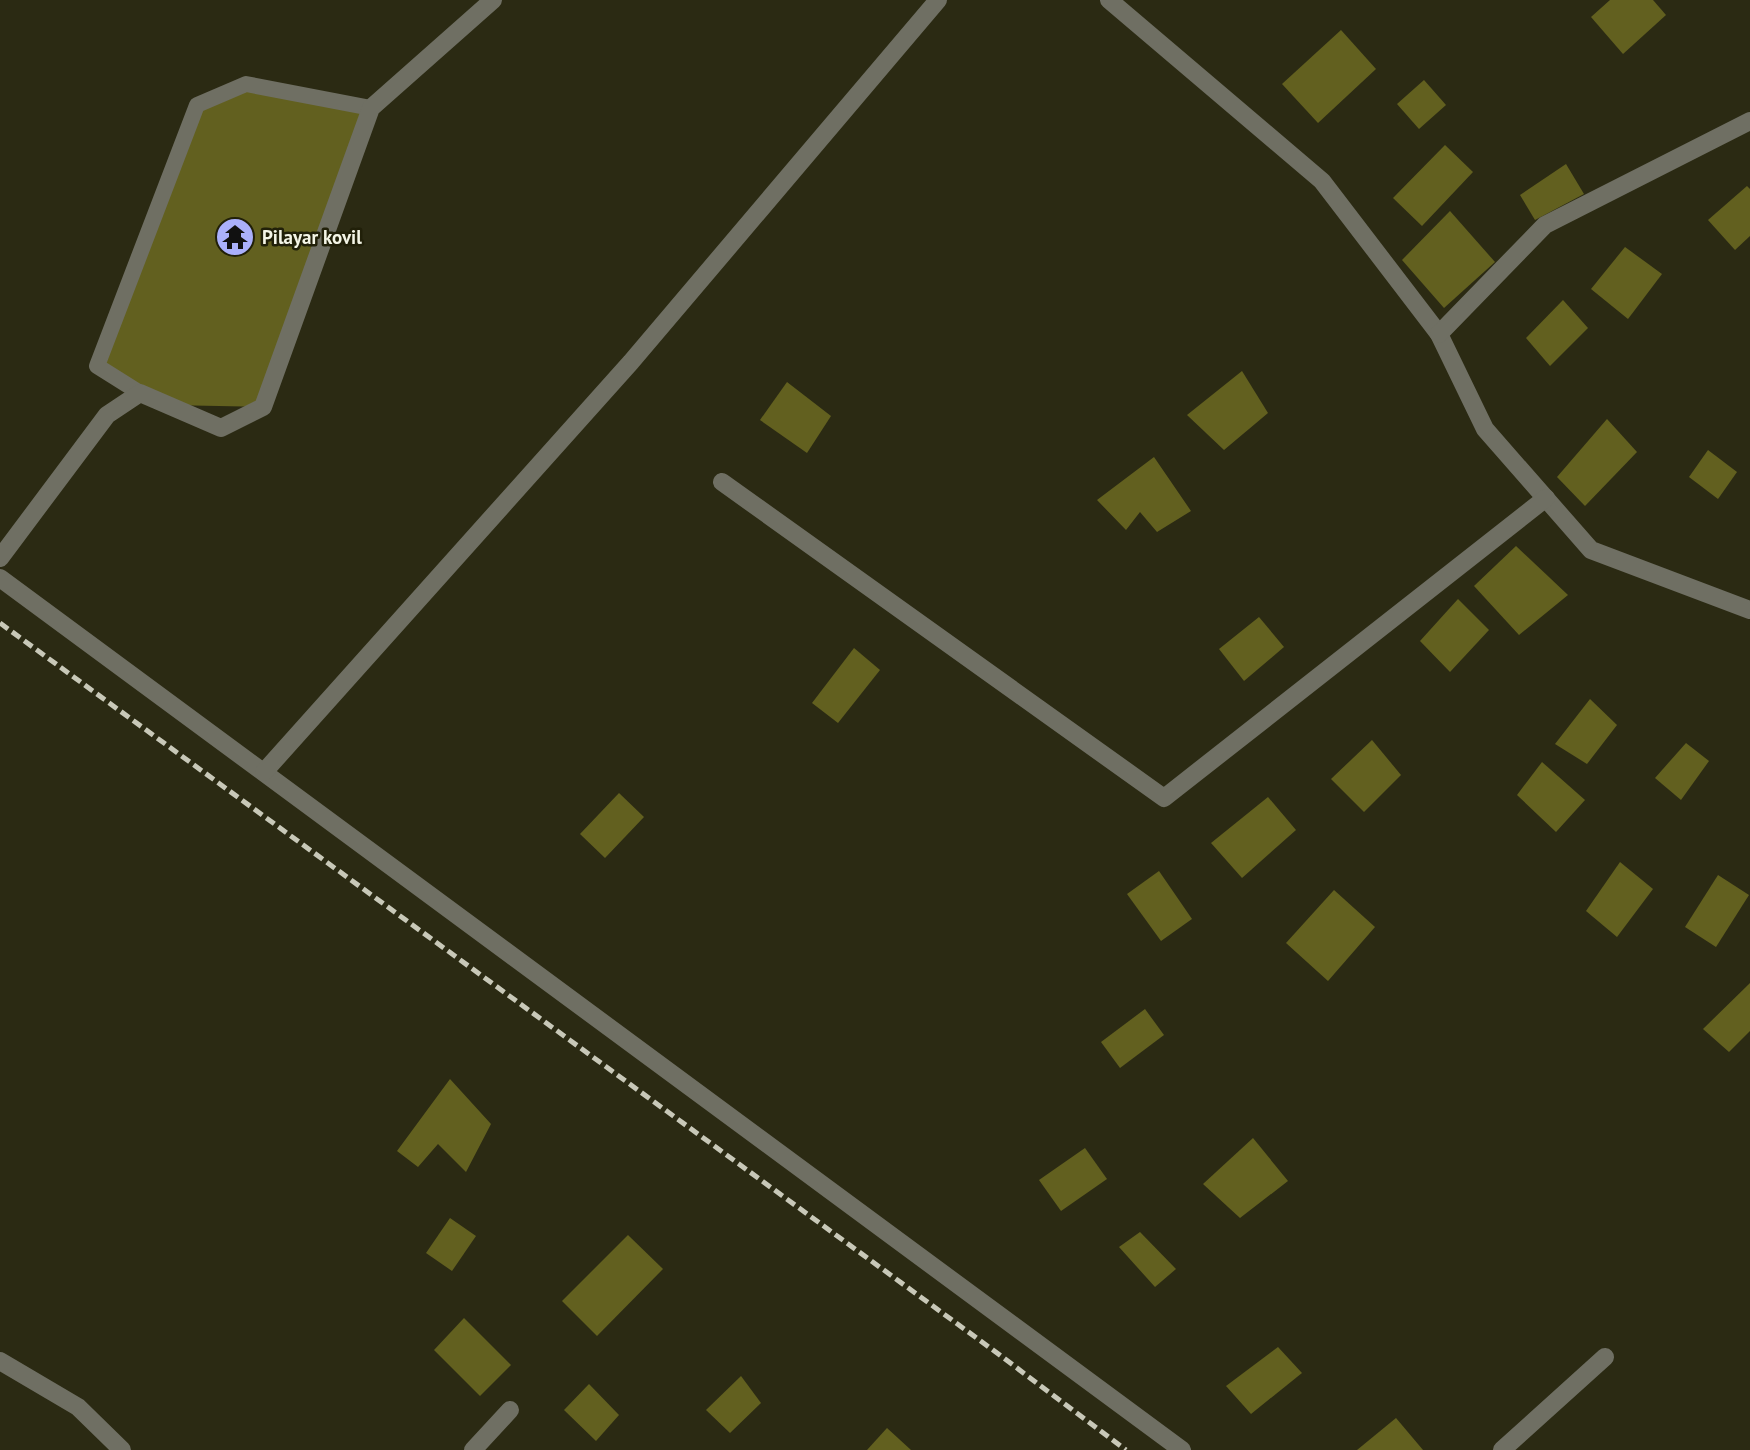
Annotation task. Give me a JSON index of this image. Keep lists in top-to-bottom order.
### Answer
{
  "places": {
    "temple": ["Pilayar kovil"]
  }
}
